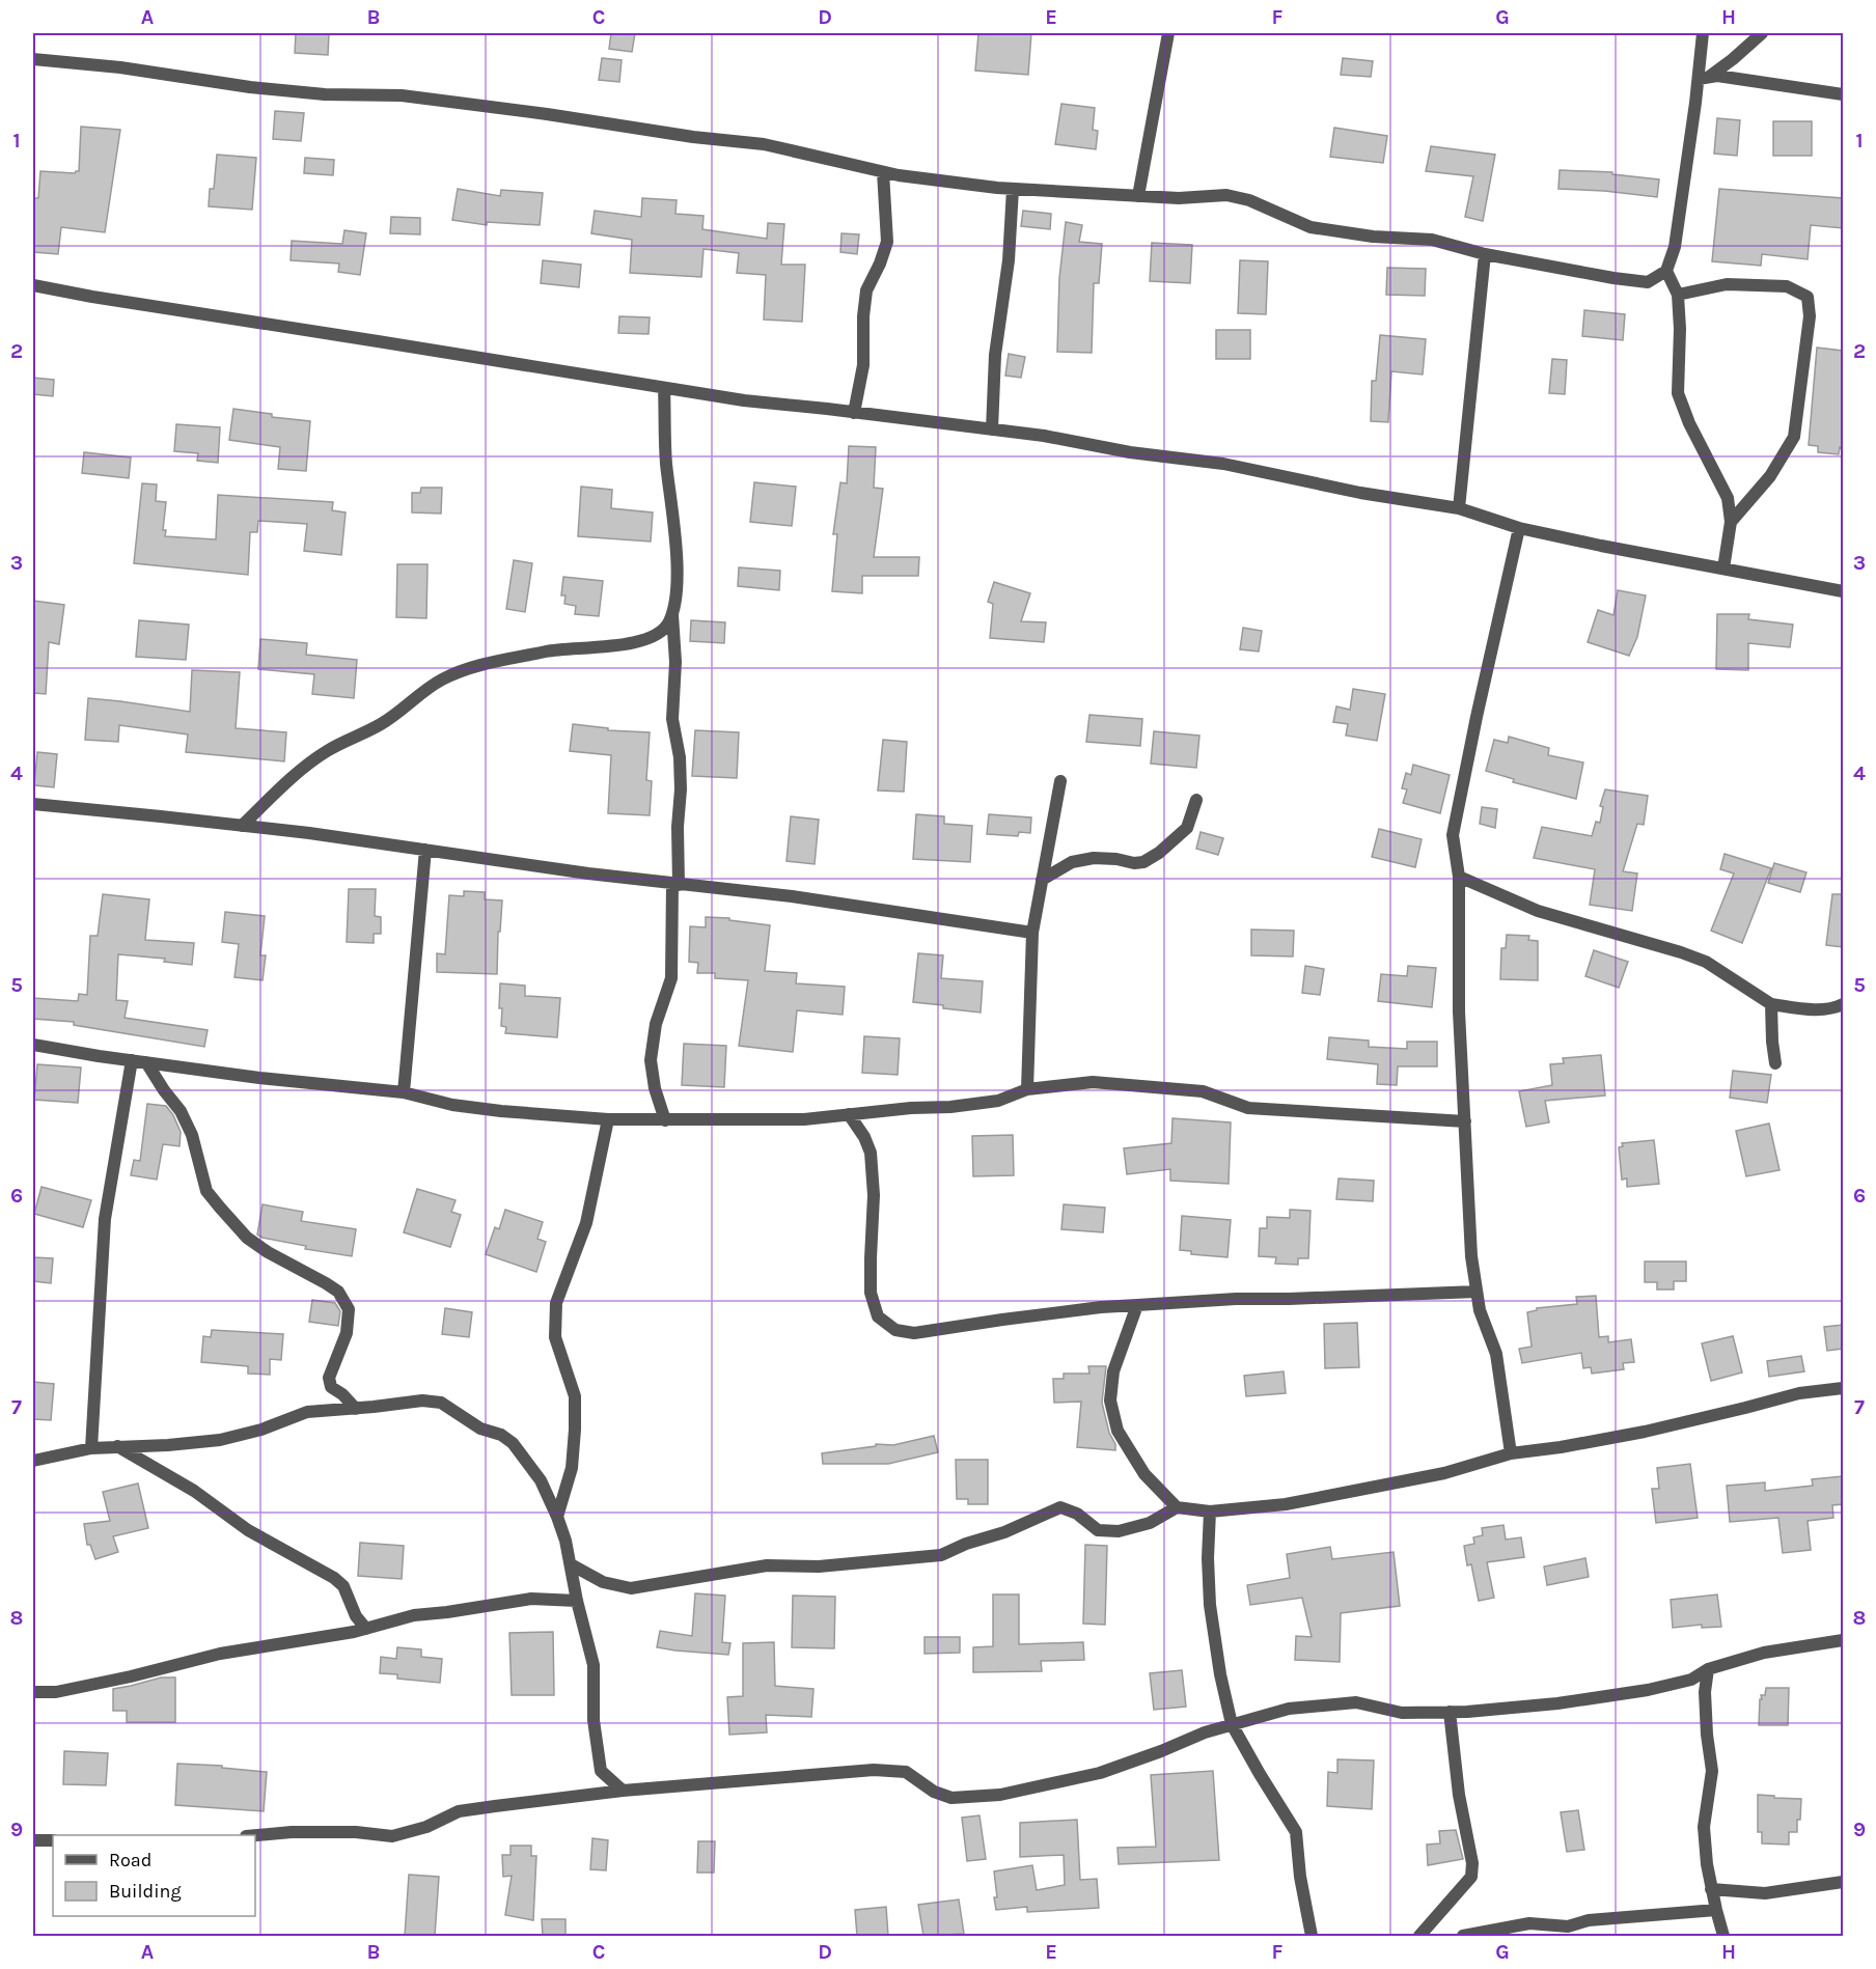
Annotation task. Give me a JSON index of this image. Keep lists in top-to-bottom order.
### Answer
{
  "legend": ["Road", "Building"],
  "grid": {
    "columns": [
      "A",
      "B",
      "C",
      "D",
      "E",
      "F",
      "G",
      "H"
    ],
    "rows": [
      "1",
      "2",
      "3",
      "4",
      "5",
      "6",
      "7",
      "8",
      "9"
    ]
  }
}
